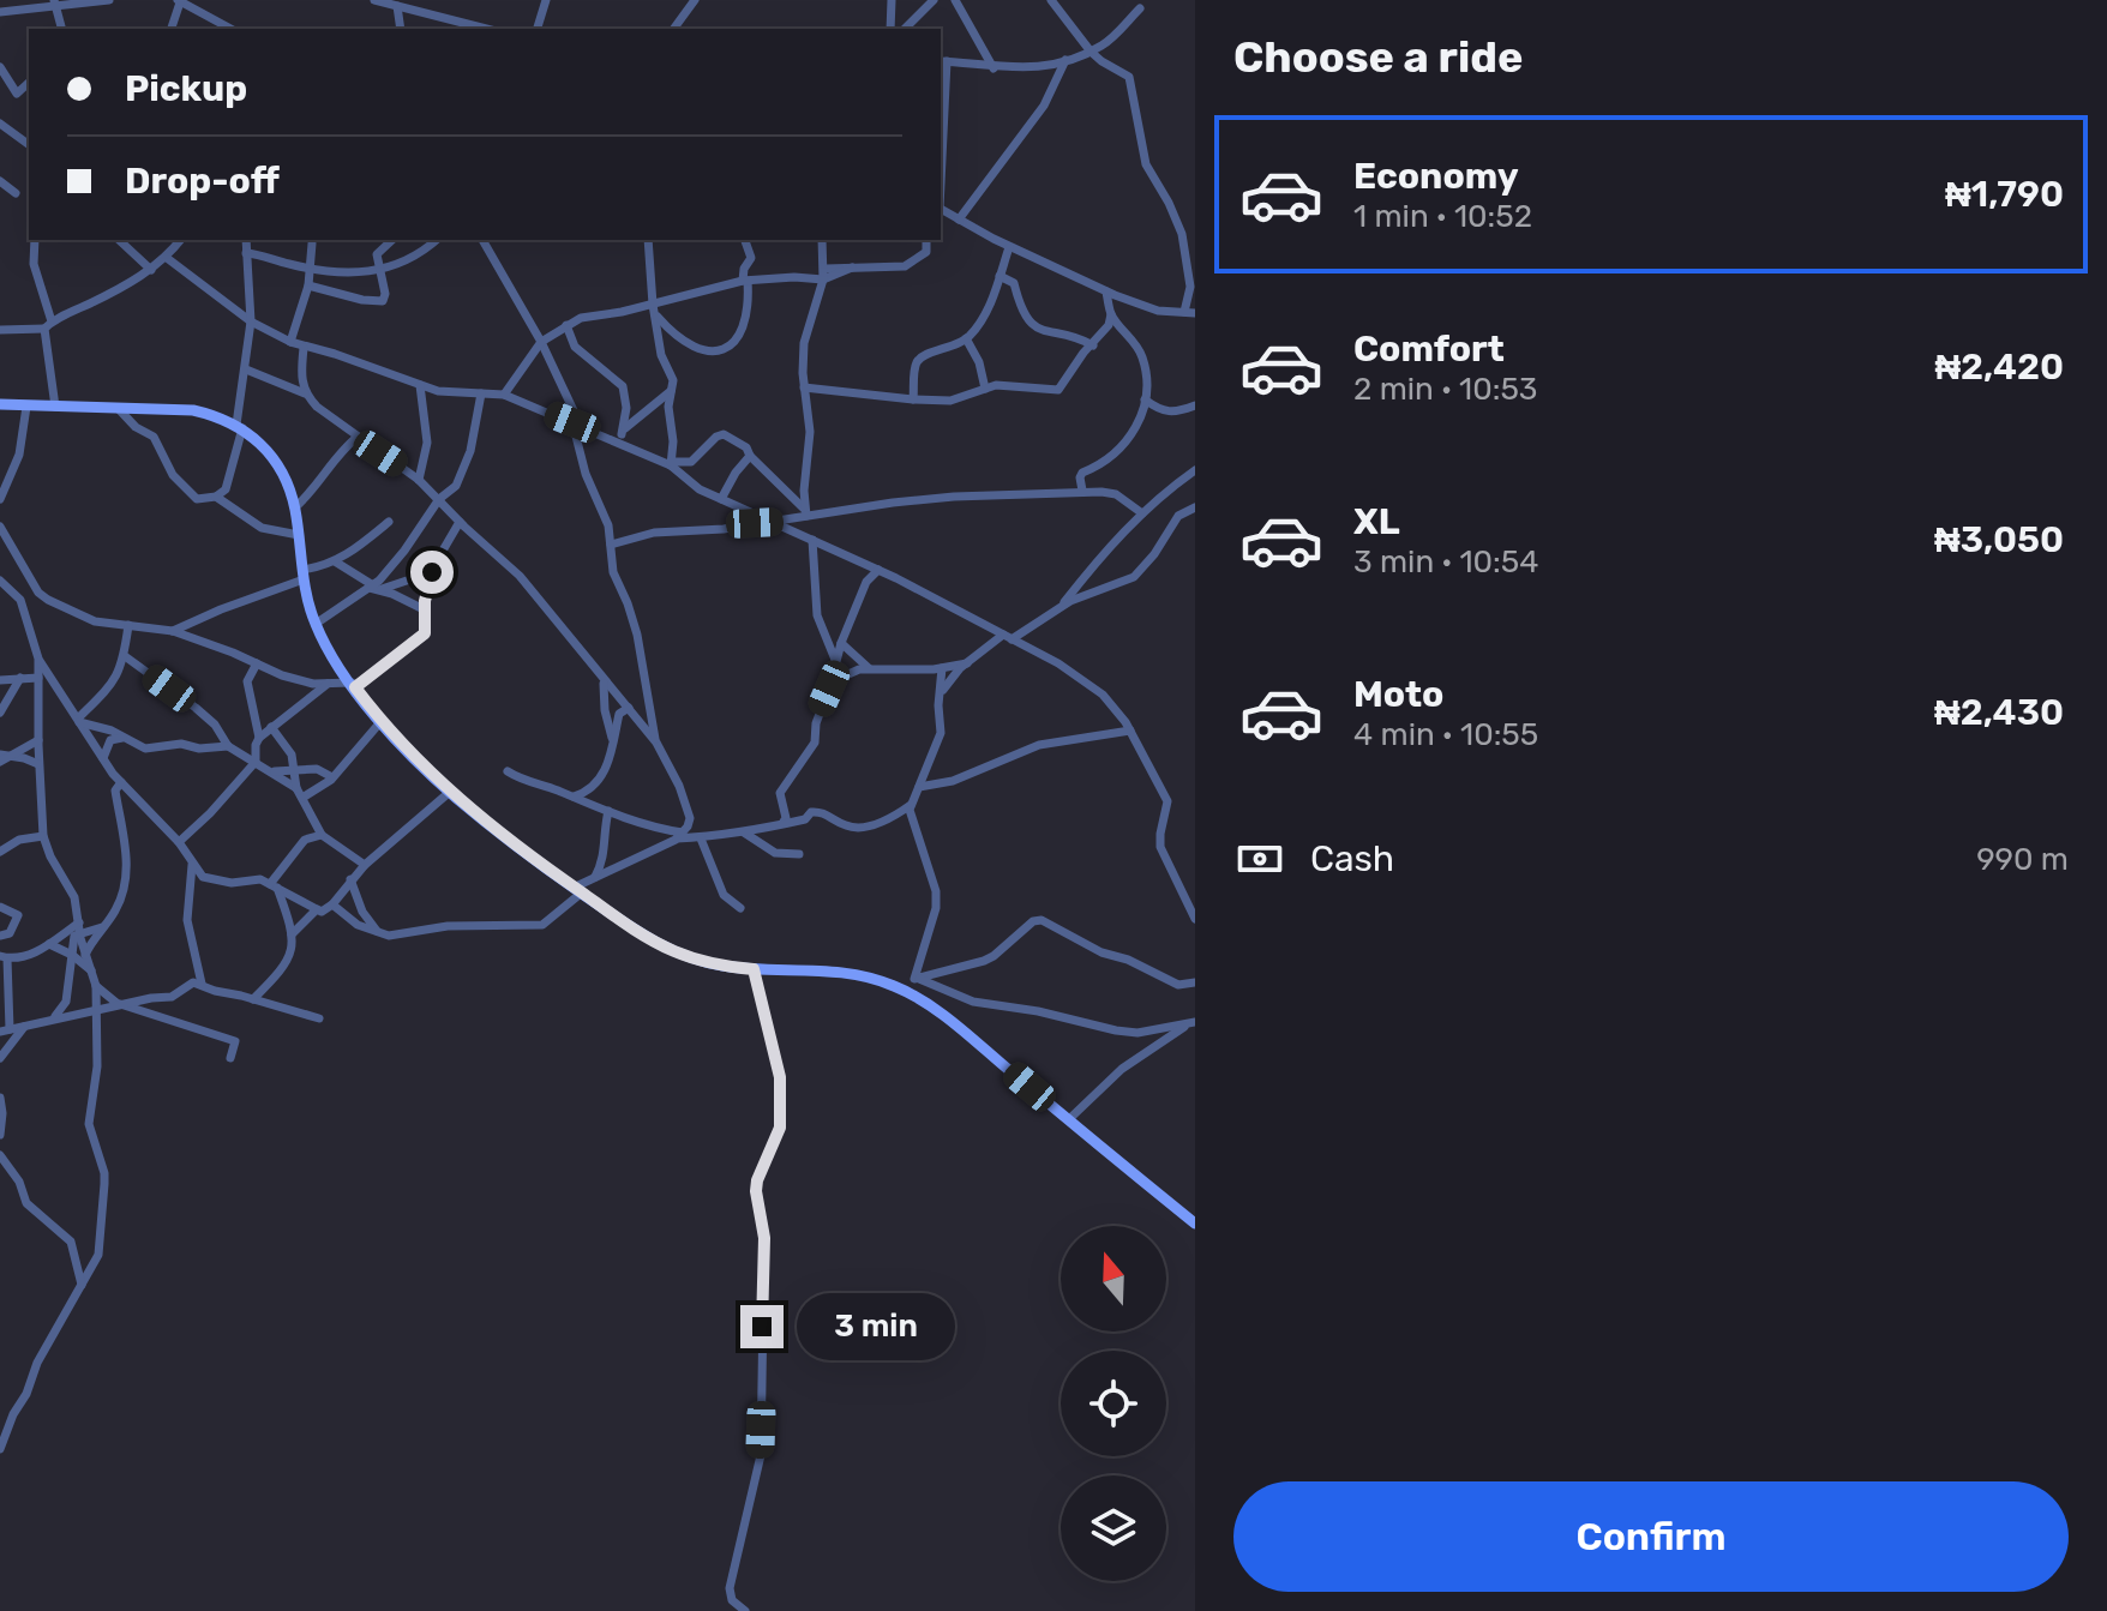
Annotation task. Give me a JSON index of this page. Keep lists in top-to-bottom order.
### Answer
{
  "north": "top",
  "page": {
    "heading": "Choose a ride",
    "banner": ["Pickup", "Drop-off"],
    "list": [
      {
        "name": "Economy",
        "note": "1 min · 10:52",
        "value": "₦1,790"
      },
      {
        "name": "Comfort",
        "note": "2 min · 10:53",
        "value": "₦2,420"
      },
      {
        "name": "XL",
        "note": "3 min · 10:54",
        "value": "₦3,050"
      },
      {
        "name": "Moto",
        "note": "4 min · 10:55",
        "value": "₦2,430"
      }
    ],
    "pay": ["Cash", "990 m"],
    "bubble": "3 min",
    "buttons": "Confirm"
  }
}
